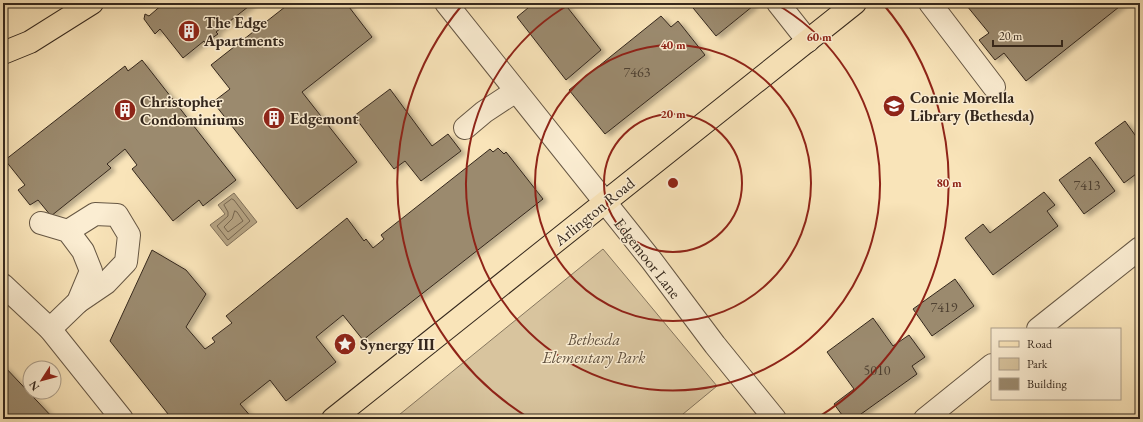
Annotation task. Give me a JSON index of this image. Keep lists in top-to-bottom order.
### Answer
{
  "streets": {
    "main road": ["Arlington Road"],
    "street": ["Edgemoor Lane"]
  },
  "crossings": [
    ["Arlington Road", "Edgemoor Lane"]
  ],
  "parks": ["Bethesda Elementary Park"],
  "places": {
    "building": ["The Edge Apartments", "Christopher Condominiums", "Edgemont"],
    "school or university": ["Connie Morella Library (Bethesda)"],
    "place": ["Synergy III"]
  },
  "house_numbers": [
    "7463",
    "7413",
    "7419",
    "5010"
  ],
  "legend": ["Road", "Park", "Building"],
  "scale_bar": "20 m",
  "north": "bottom left",
  "rings": [
    "60 m",
    "40 m",
    "20 m",
    "80 m"
  ]
}
